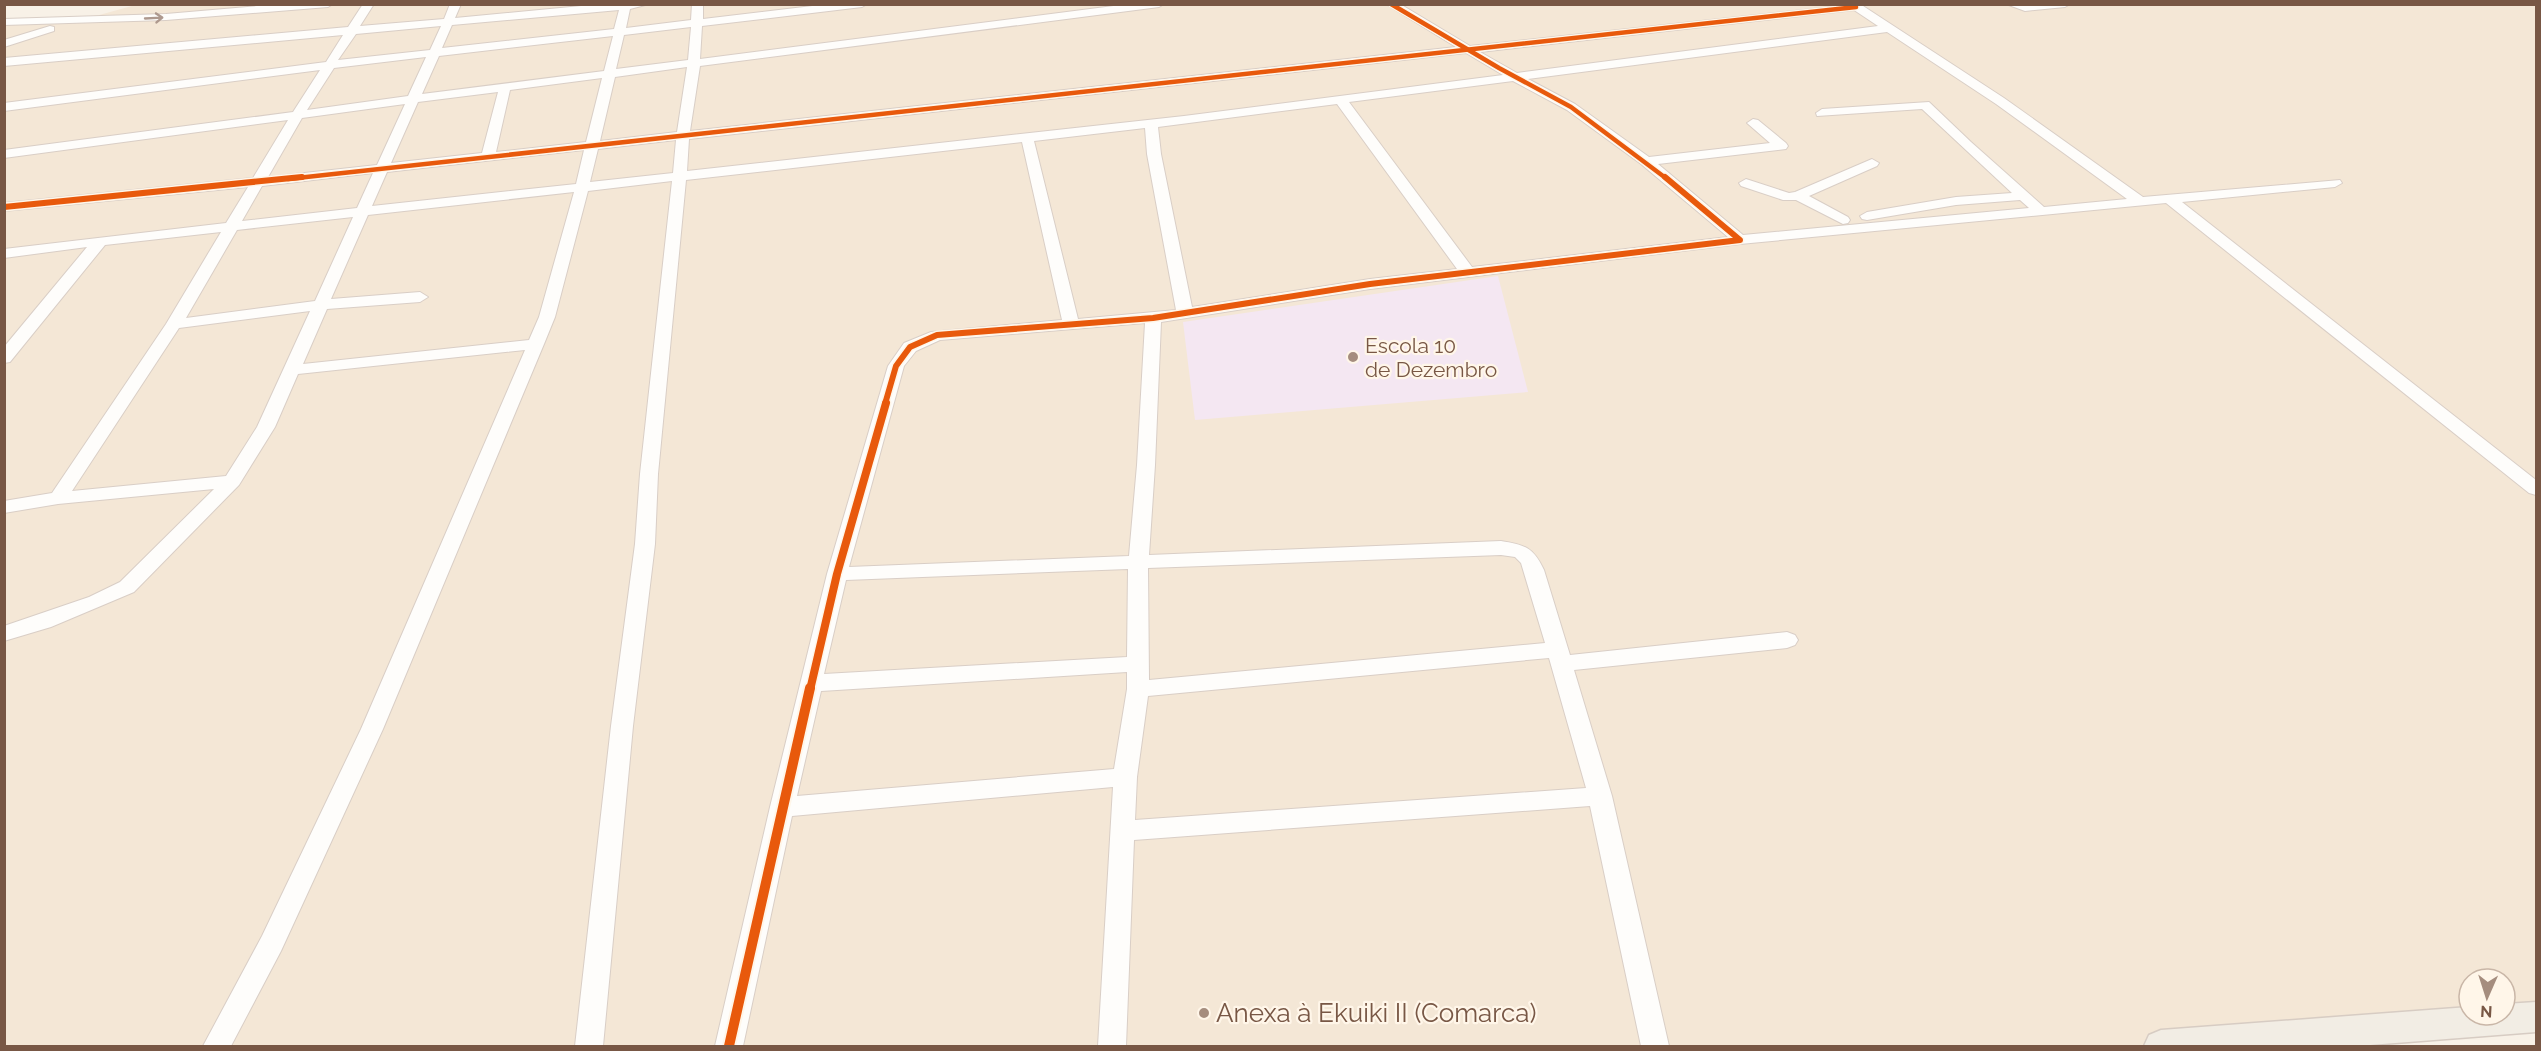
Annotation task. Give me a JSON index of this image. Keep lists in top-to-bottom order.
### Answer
{
  "places": ["Escola 10 de Dezembro", "Anexa à Ekuiki II (Comarca)"],
  "north": "bottom"
}
